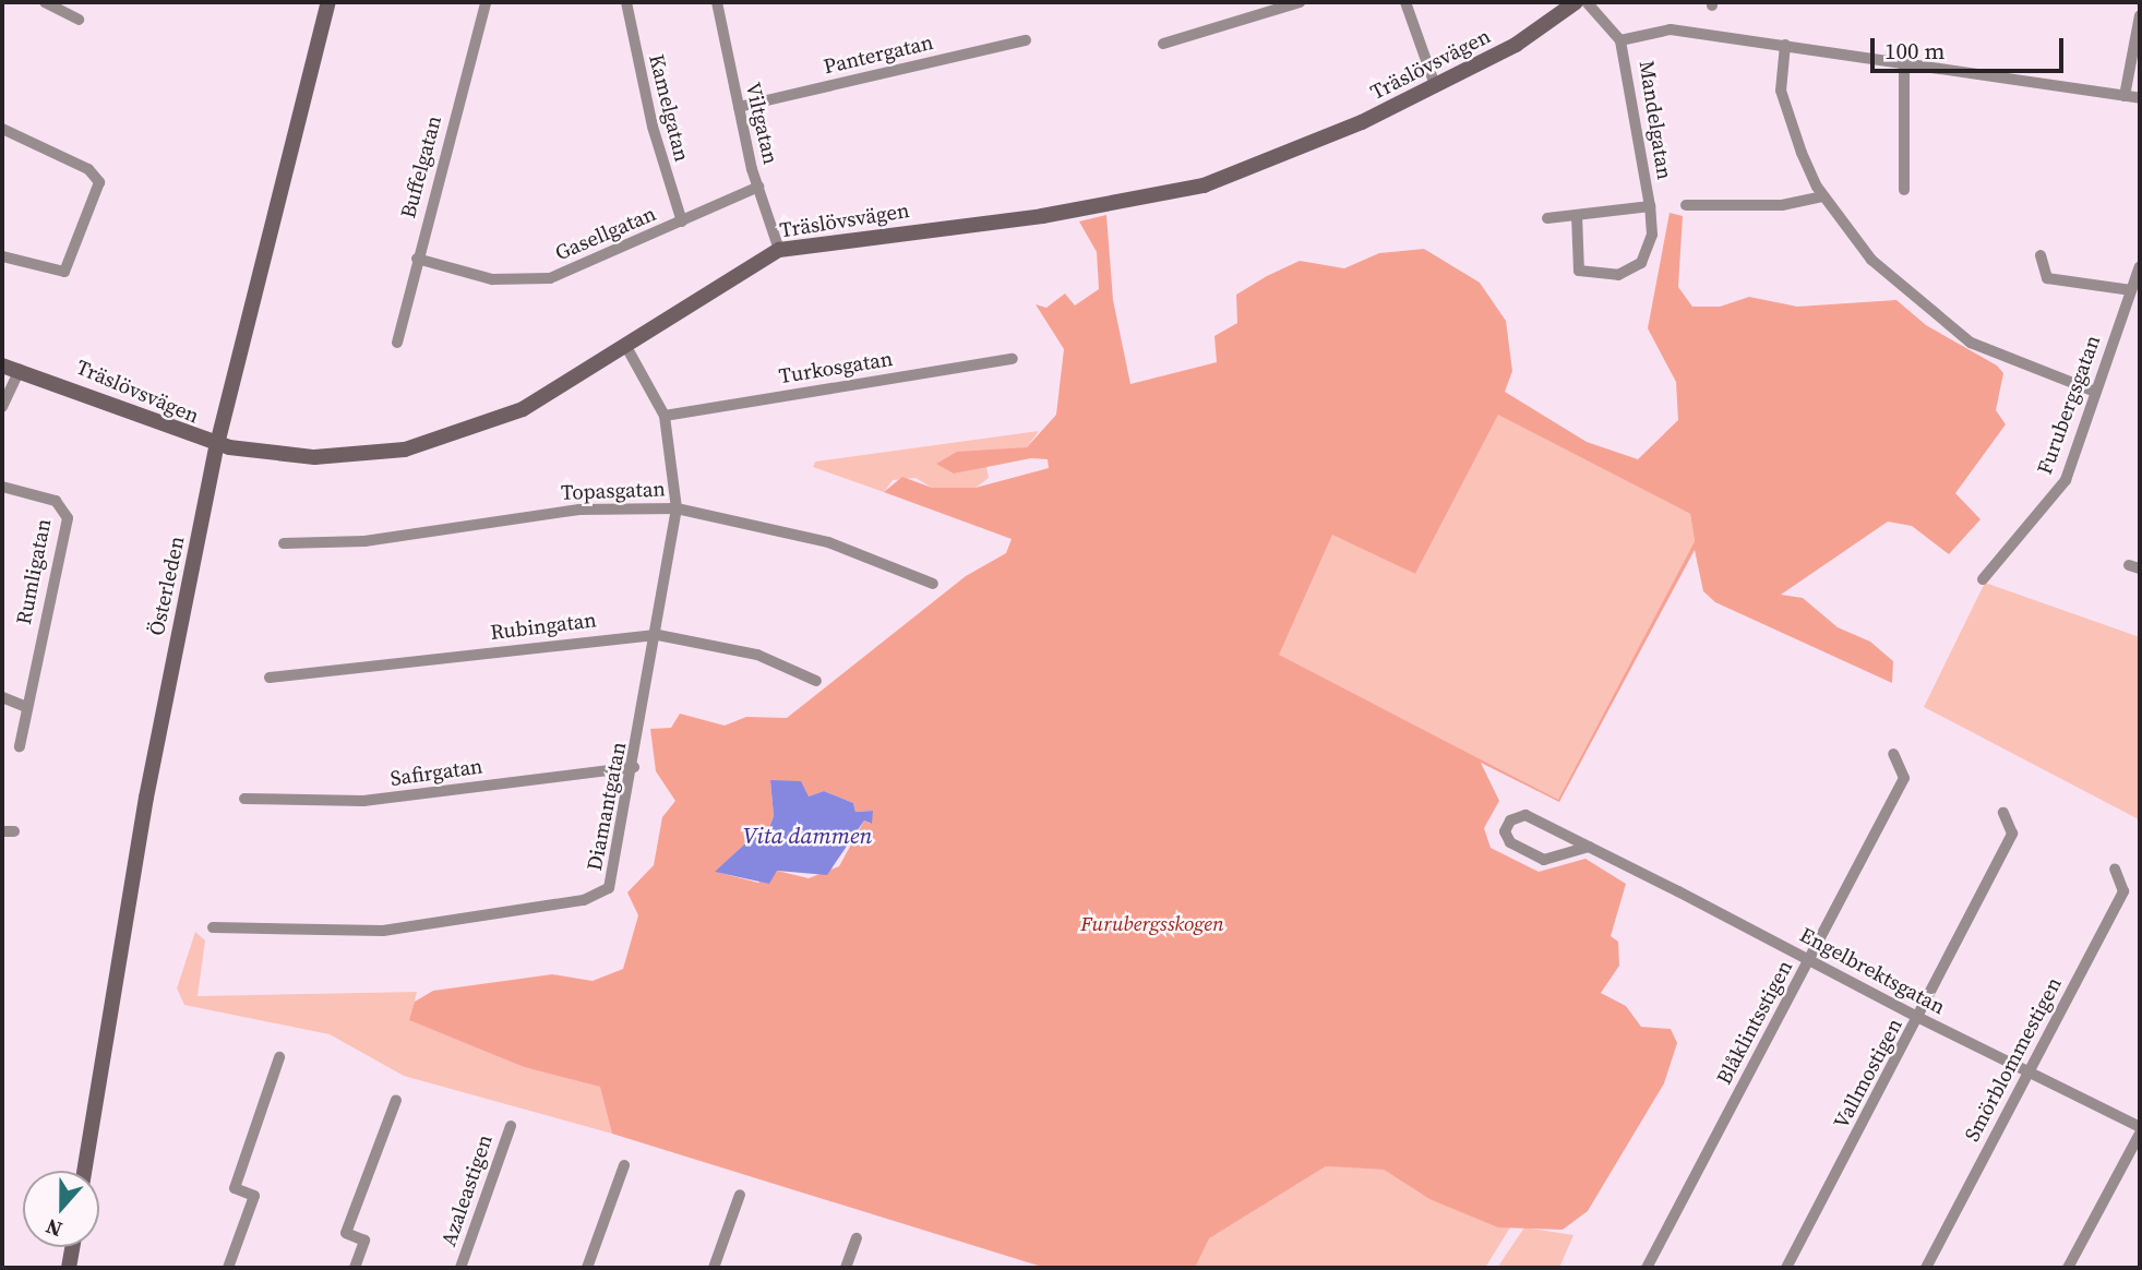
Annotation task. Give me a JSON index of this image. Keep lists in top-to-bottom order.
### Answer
{
  "streets": {
    "street": [
      "Pantergatan",
      "Träslövsvägen",
      "Kamelgatan",
      "Mandelgatan",
      "Viltgatan",
      "Buffelgatan",
      "Gasellgatan",
      "Turkosgatan",
      "Furubergsgatan",
      "Topasgatan",
      "Rumligatan",
      "Österleden",
      "Rubingatan",
      "Safirgatan",
      "Diamantgatan",
      "Engelbrektsgatan",
      "Blåklintsstigen",
      "Smörblommestigen",
      "Vallmostigen",
      "Azaleastigen"
    ]
  },
  "crossings": [
    ["Pantergatan", "Viltgatan"],
    ["Träslövsvägen", "Viltgatan"],
    ["Träslövsvägen", "Österleden"],
    ["Träslövsvägen", "Diamantgatan"],
    ["Kamelgatan", "Gasellgatan"],
    ["Viltgatan", "Gasellgatan"],
    ["Buffelgatan", "Gasellgatan"],
    ["Turkosgatan", "Diamantgatan"],
    ["Topasgatan", "Diamantgatan"],
    ["Rubingatan", "Diamantgatan"],
    ["Safirgatan", "Diamantgatan"],
    ["Engelbrektsgatan", "Blåklintsstigen"],
    ["Engelbrektsgatan", "Smörblommestigen"],
    ["Engelbrektsgatan", "Vallmostigen"]
  ],
  "water": ["Vita dammen"],
  "parks": ["Furubergsskogen"],
  "scale_bar": "100 m",
  "north": "bottom"
}
